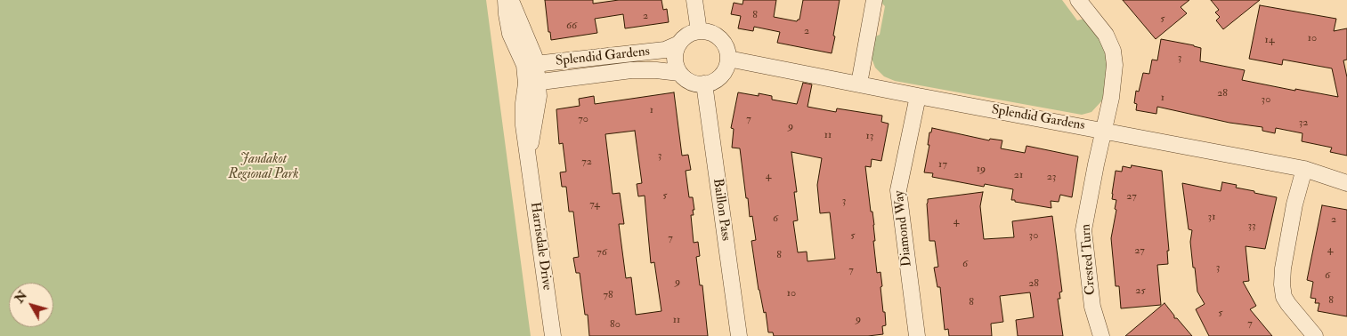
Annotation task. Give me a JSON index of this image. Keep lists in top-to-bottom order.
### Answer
{
  "streets": {
    "street": [
      "Splendid Gardens",
      "Baillon Pass",
      "Diamond Way",
      "Harrisdale Drive",
      "Crested Turn"
    ]
  },
  "crossings": [
    ["Splendid Gardens", "Baillon Pass"],
    ["Splendid Gardens", "Diamond Way"],
    ["Splendid Gardens", "Harrisdale Drive"],
    ["Splendid Gardens", "Crested Turn"]
  ],
  "parks": ["Jandakot Regional Park"],
  "house_numbers": [
    "8",
    "2",
    "5",
    "66",
    "2",
    "10",
    "14",
    "3",
    "28",
    "1",
    "30",
    "1",
    "70",
    "7",
    "32",
    "9",
    "11",
    "13",
    "3",
    "72",
    "17",
    "19",
    "21",
    "4",
    "23",
    "5",
    "27",
    "3",
    "74",
    "31",
    "6",
    "2",
    "4",
    "33",
    "5",
    "30",
    "7",
    "4",
    "27",
    "76",
    "8",
    "6",
    "3",
    "7",
    "6",
    "9",
    "28",
    "25",
    "10",
    "78",
    "8",
    "8",
    "5",
    "9",
    "11",
    "7",
    "80"
  ],
  "north": "top left"
}
